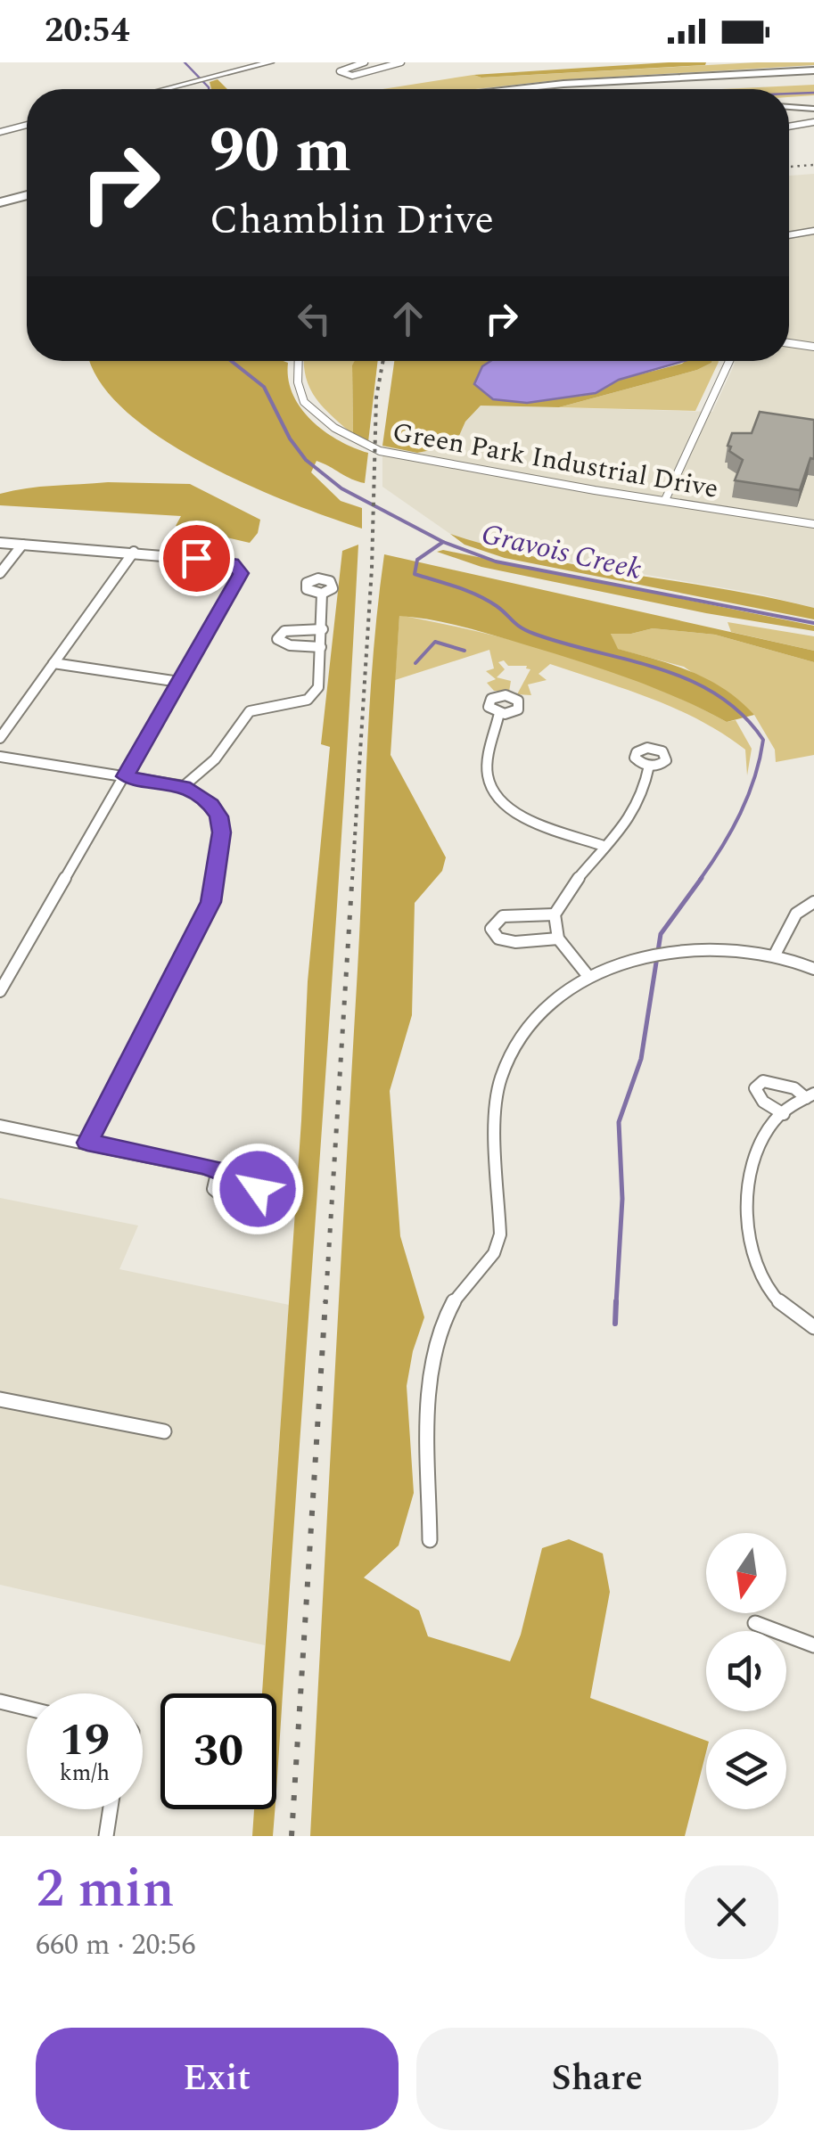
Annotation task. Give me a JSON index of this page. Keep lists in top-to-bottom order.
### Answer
{
  "streets": {
    "street": ["Green Park Industrial Drive"]
  },
  "water": ["Gravois Creek"],
  "north": "bottom",
  "page": {
    "status": "20:54",
    "turn": ["90 m", "Chamblin Drive"],
    "speed": "19 km/h",
    "limit": "30",
    "heading": ["2 min", "660 m · 20:56"],
    "buttons": ["Exit", "Share"]
  }
}
